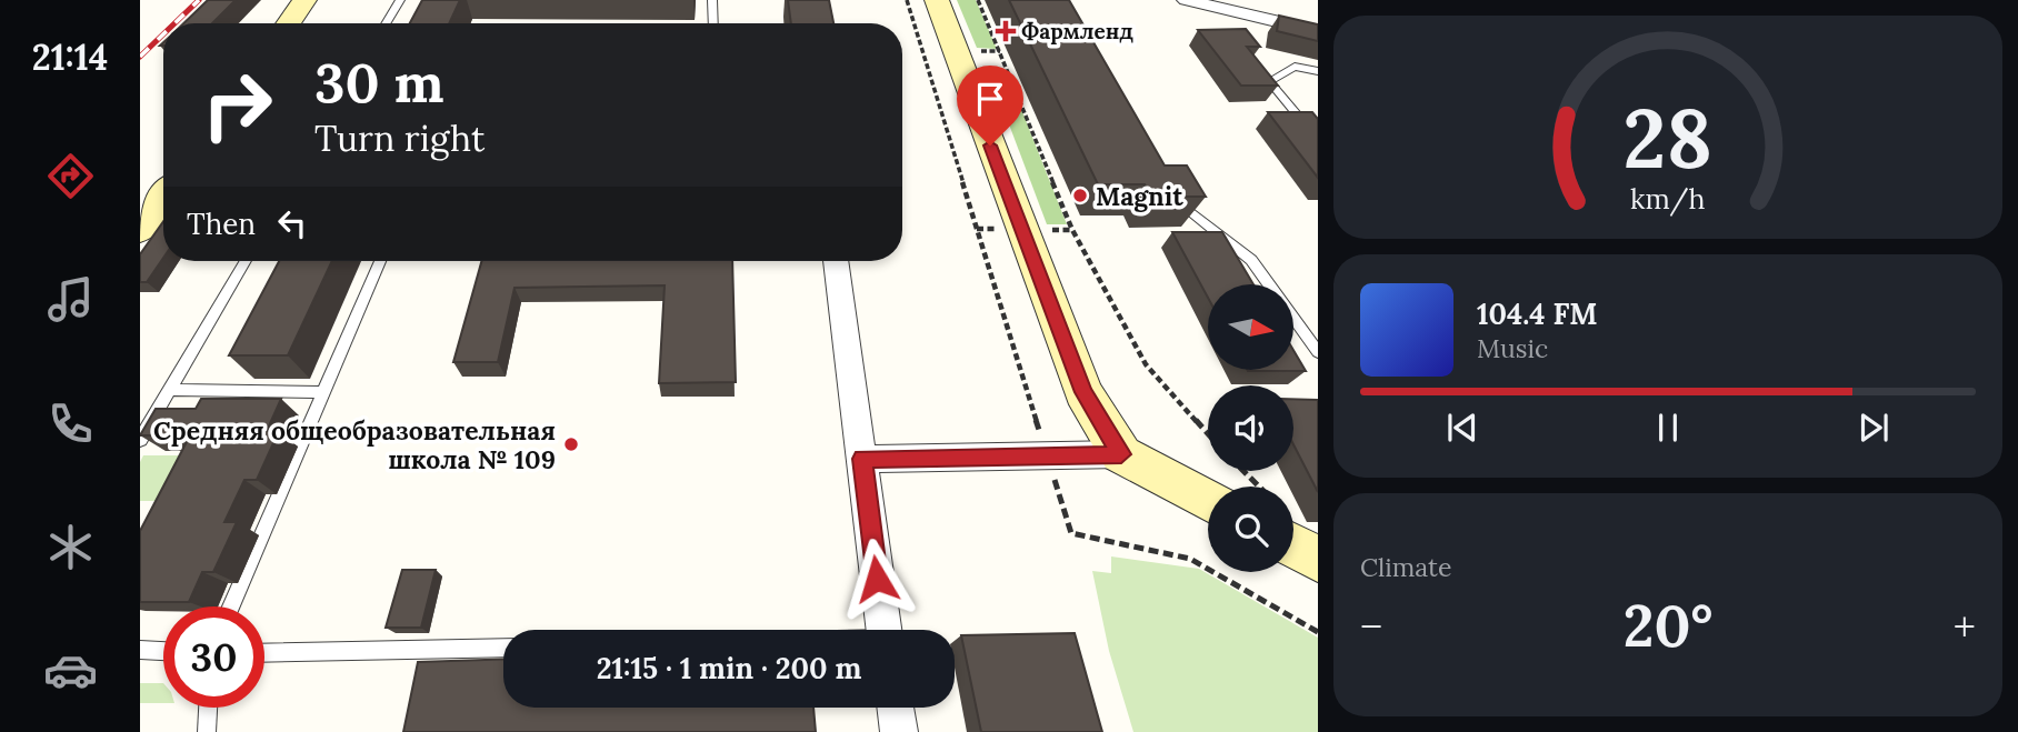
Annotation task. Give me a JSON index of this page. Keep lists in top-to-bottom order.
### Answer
{
  "places": {
    "health": ["Фармленд"],
    "other": ["Magnit", "Средняя общеобразовательная школа № 109"]
  },
  "north": "right",
  "page": {
    "tabs": "21:14",
    "turn": ["30 m", "Turn right"],
    "then": "Then",
    "song": ["104.4 FM", "Music"],
    "tile": "Climate",
    "heat": ["−", "20°", "+"],
    "limit": "30",
    "trip": "21:15 · 1 min · 200 m",
    "gauge": ["28", "km/h"]
  }
}
